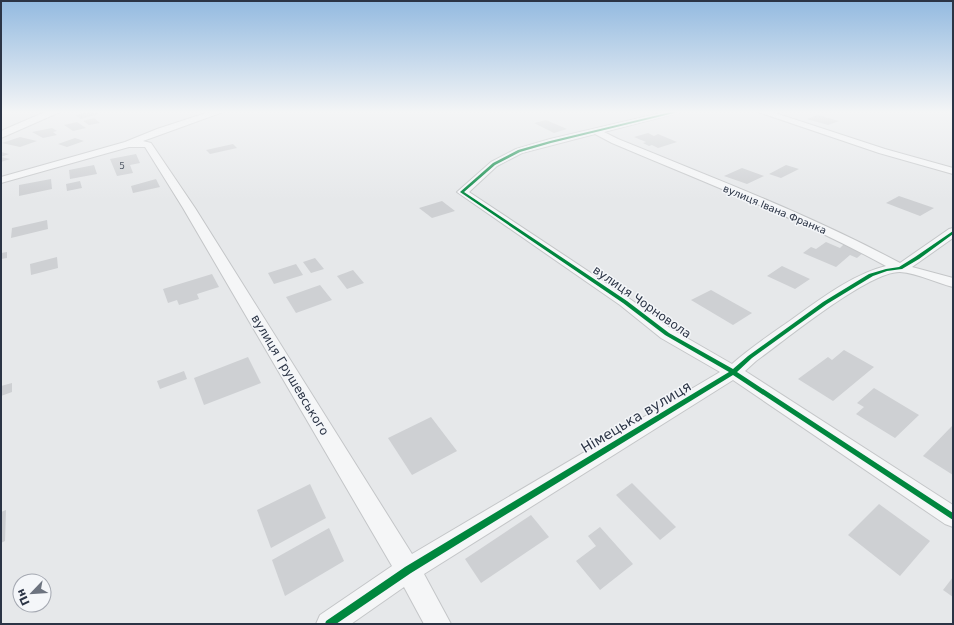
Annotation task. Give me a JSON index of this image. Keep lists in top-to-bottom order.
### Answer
{
  "streets": {
    "street": [
      "вулиця Івана Франка",
      "вулиця Чорновола",
      "вулиця Грушевського",
      "Німецька вулиця"
    ]
  },
  "crossings": [
    ["вулиця Івана Франка", "Німецька вулиця"],
    ["вулиця Чорновола", "Німецька вулиця"],
    ["вулиця Грушевського", "Німецька вулиця"]
  ],
  "house_numbers": ["5"],
  "north": "bottom left"
}
